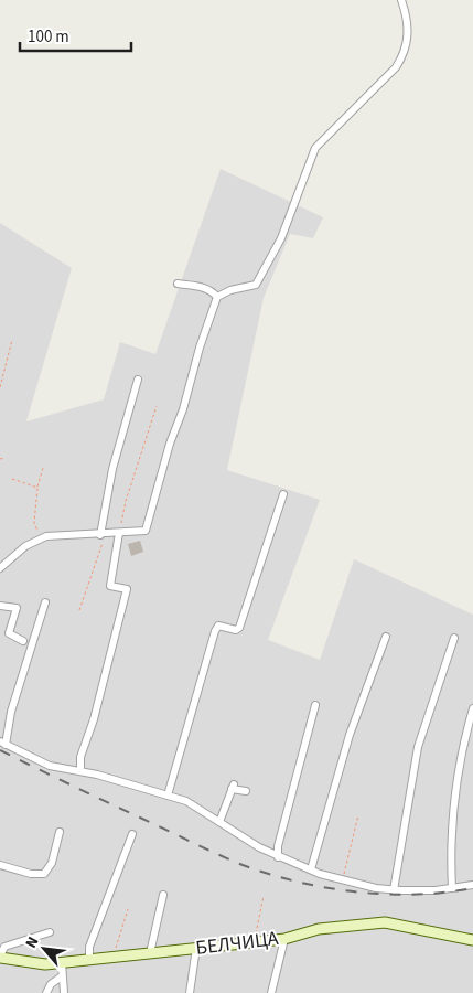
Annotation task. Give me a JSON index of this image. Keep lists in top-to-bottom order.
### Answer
{
  "streets": {
    "main road": ["БЕЛЧИЦА"]
  },
  "scale_bar": "100 m",
  "north": "top left"
}
